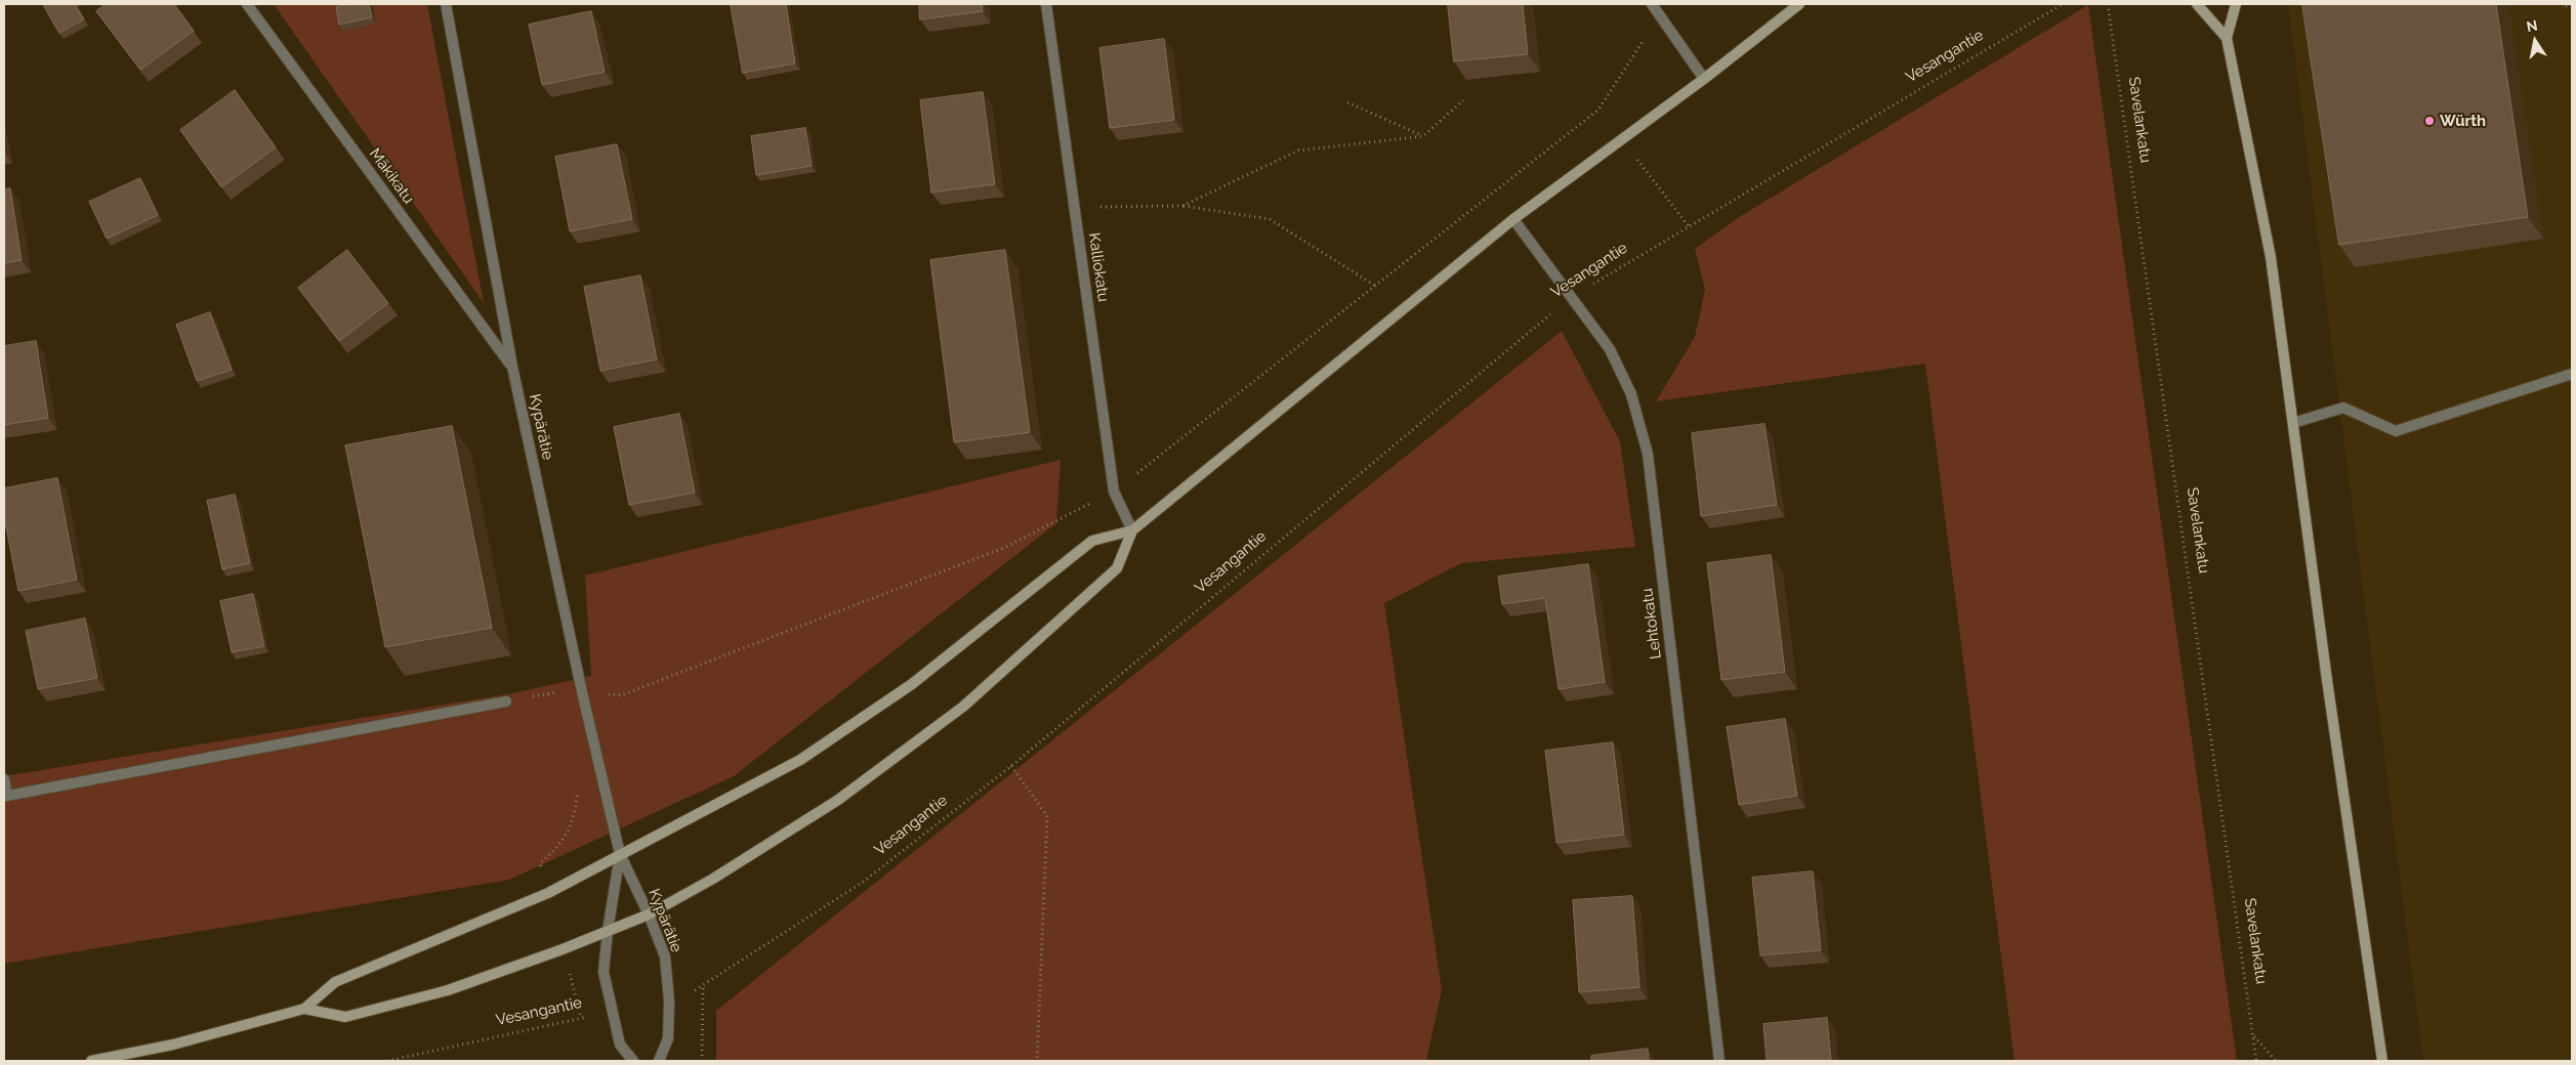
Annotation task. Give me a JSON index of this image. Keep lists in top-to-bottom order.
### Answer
{
  "streets": {
    "street": [
      "Mäkikatu",
      "Kalliokatu",
      "Kypärätie",
      "Lehtokatu"
    ],
    "path": ["Vesangantie", "Savelankatu"]
  },
  "crossings": [
    ["Vesangantie", "Kypärätie"],
    ["Vesangantie", "Lehtokatu"],
    ["Mäkikatu", "Kypärätie"]
  ],
  "places": ["Würth"],
  "north": "top"
}
